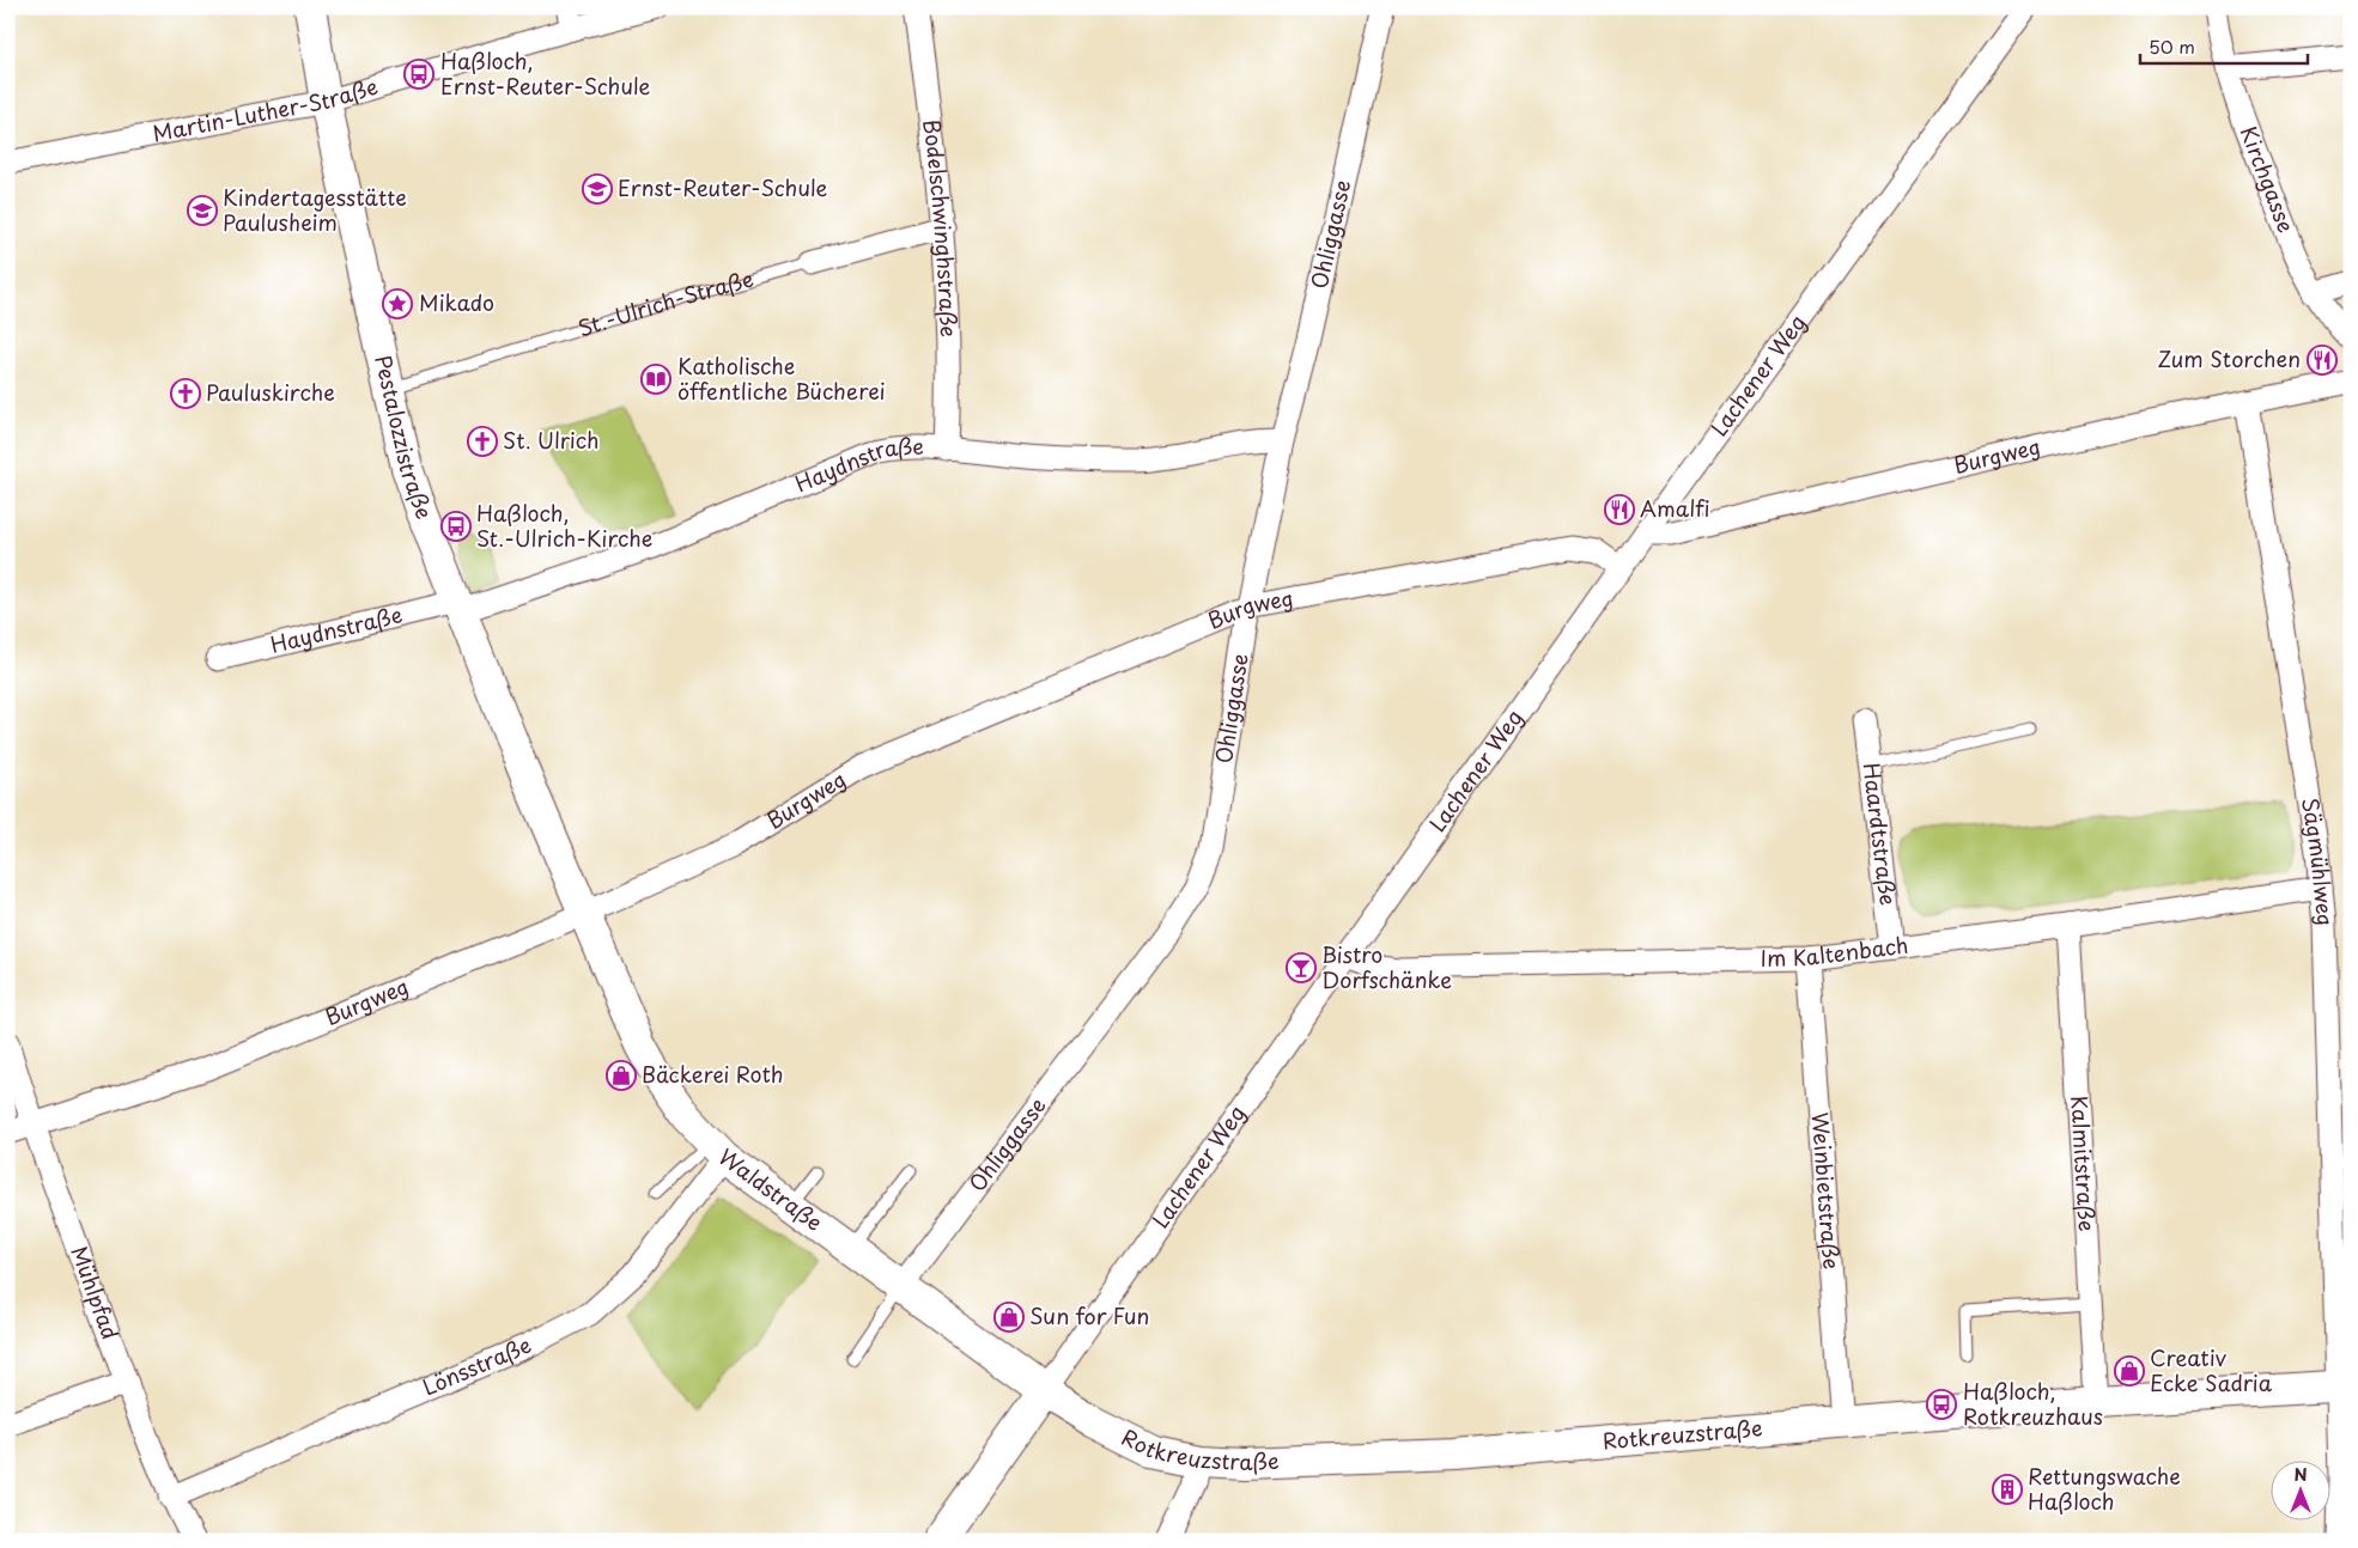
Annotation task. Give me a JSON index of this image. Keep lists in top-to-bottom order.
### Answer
{
  "streets": {
    "main road": [
      "Lachener Weg",
      "Pestalozzistraße",
      "Waldstraße",
      "Rotkreuzstraße"
    ],
    "street": [
      "Martin-Luther-Straße",
      "Kirchgasse",
      "Bodelschwinghstraße",
      "Ohliggasse",
      "St.-Ulrich-Straße",
      "Burgweg",
      "Haydnstraße",
      "Haardtstraße",
      "Sägmühlweg",
      "Im Kaltenbach",
      "Kalmitstraße",
      "Weinbietstraße",
      "Mühlpfad",
      "Lönsstraße"
    ]
  },
  "crossings": [
    ["Martin-Luther-Straße", "Pestalozzistraße"],
    ["Bodelschwinghstraße", "St.-Ulrich-Straße"],
    ["Bodelschwinghstraße", "Haydnstraße"],
    ["Ohliggasse", "Burgweg"],
    ["Ohliggasse", "Haydnstraße"],
    ["Ohliggasse", "Waldstraße"],
    ["St.-Ulrich-Straße", "Pestalozzistraße"],
    ["Lachener Weg", "Burgweg"],
    ["Lachener Weg", "Im Kaltenbach"],
    ["Lachener Weg", "Waldstraße"],
    ["Lachener Weg", "Rotkreuzstraße"],
    ["Pestalozzistraße", "Burgweg"],
    ["Pestalozzistraße", "Haydnstraße"],
    ["Pestalozzistraße", "Waldstraße"],
    ["Burgweg", "Sägmühlweg"],
    ["Burgweg", "Waldstraße"],
    ["Burgweg", "Mühlpfad"],
    ["Haardtstraße", "Im Kaltenbach"],
    ["Sägmühlweg", "Im Kaltenbach"],
    ["Sägmühlweg", "Rotkreuzstraße"],
    ["Im Kaltenbach", "Kalmitstraße"],
    ["Im Kaltenbach", "Weinbietstraße"],
    ["Kalmitstraße", "Rotkreuzstraße"],
    ["Waldstraße", "Lönsstraße"],
    ["Waldstraße", "Rotkreuzstraße"],
    ["Weinbietstraße", "Rotkreuzstraße"],
    ["Mühlpfad", "Lönsstraße"]
  ],
  "places": {
    "bus stop": ["Haßloch, Ernst-Reuter-Schule", "Haßloch, St.-Ulrich-Kirche", "Haßloch, Rotkreuzhaus"],
    "school or university": ["Ernst-Reuter-Schule", "Kindertagesstätte Paulusheim"],
    "place": ["Mikado"],
    "restaurant": ["Zum Storchen", "Amalfi"],
    "library": ["Katholische öffentliche Bücherei"],
    "church": ["Pauluskirche", "St. Ulrich"],
    "bar": ["Bistro Dorfschänke"],
    "shop": ["Bäckerei Roth", "Sun for Fun", "Creativ Ecke Sadria"],
    "building": ["Rettungswache Haßloch"]
  },
  "scale_bar": "50 m",
  "north": "top"
}
